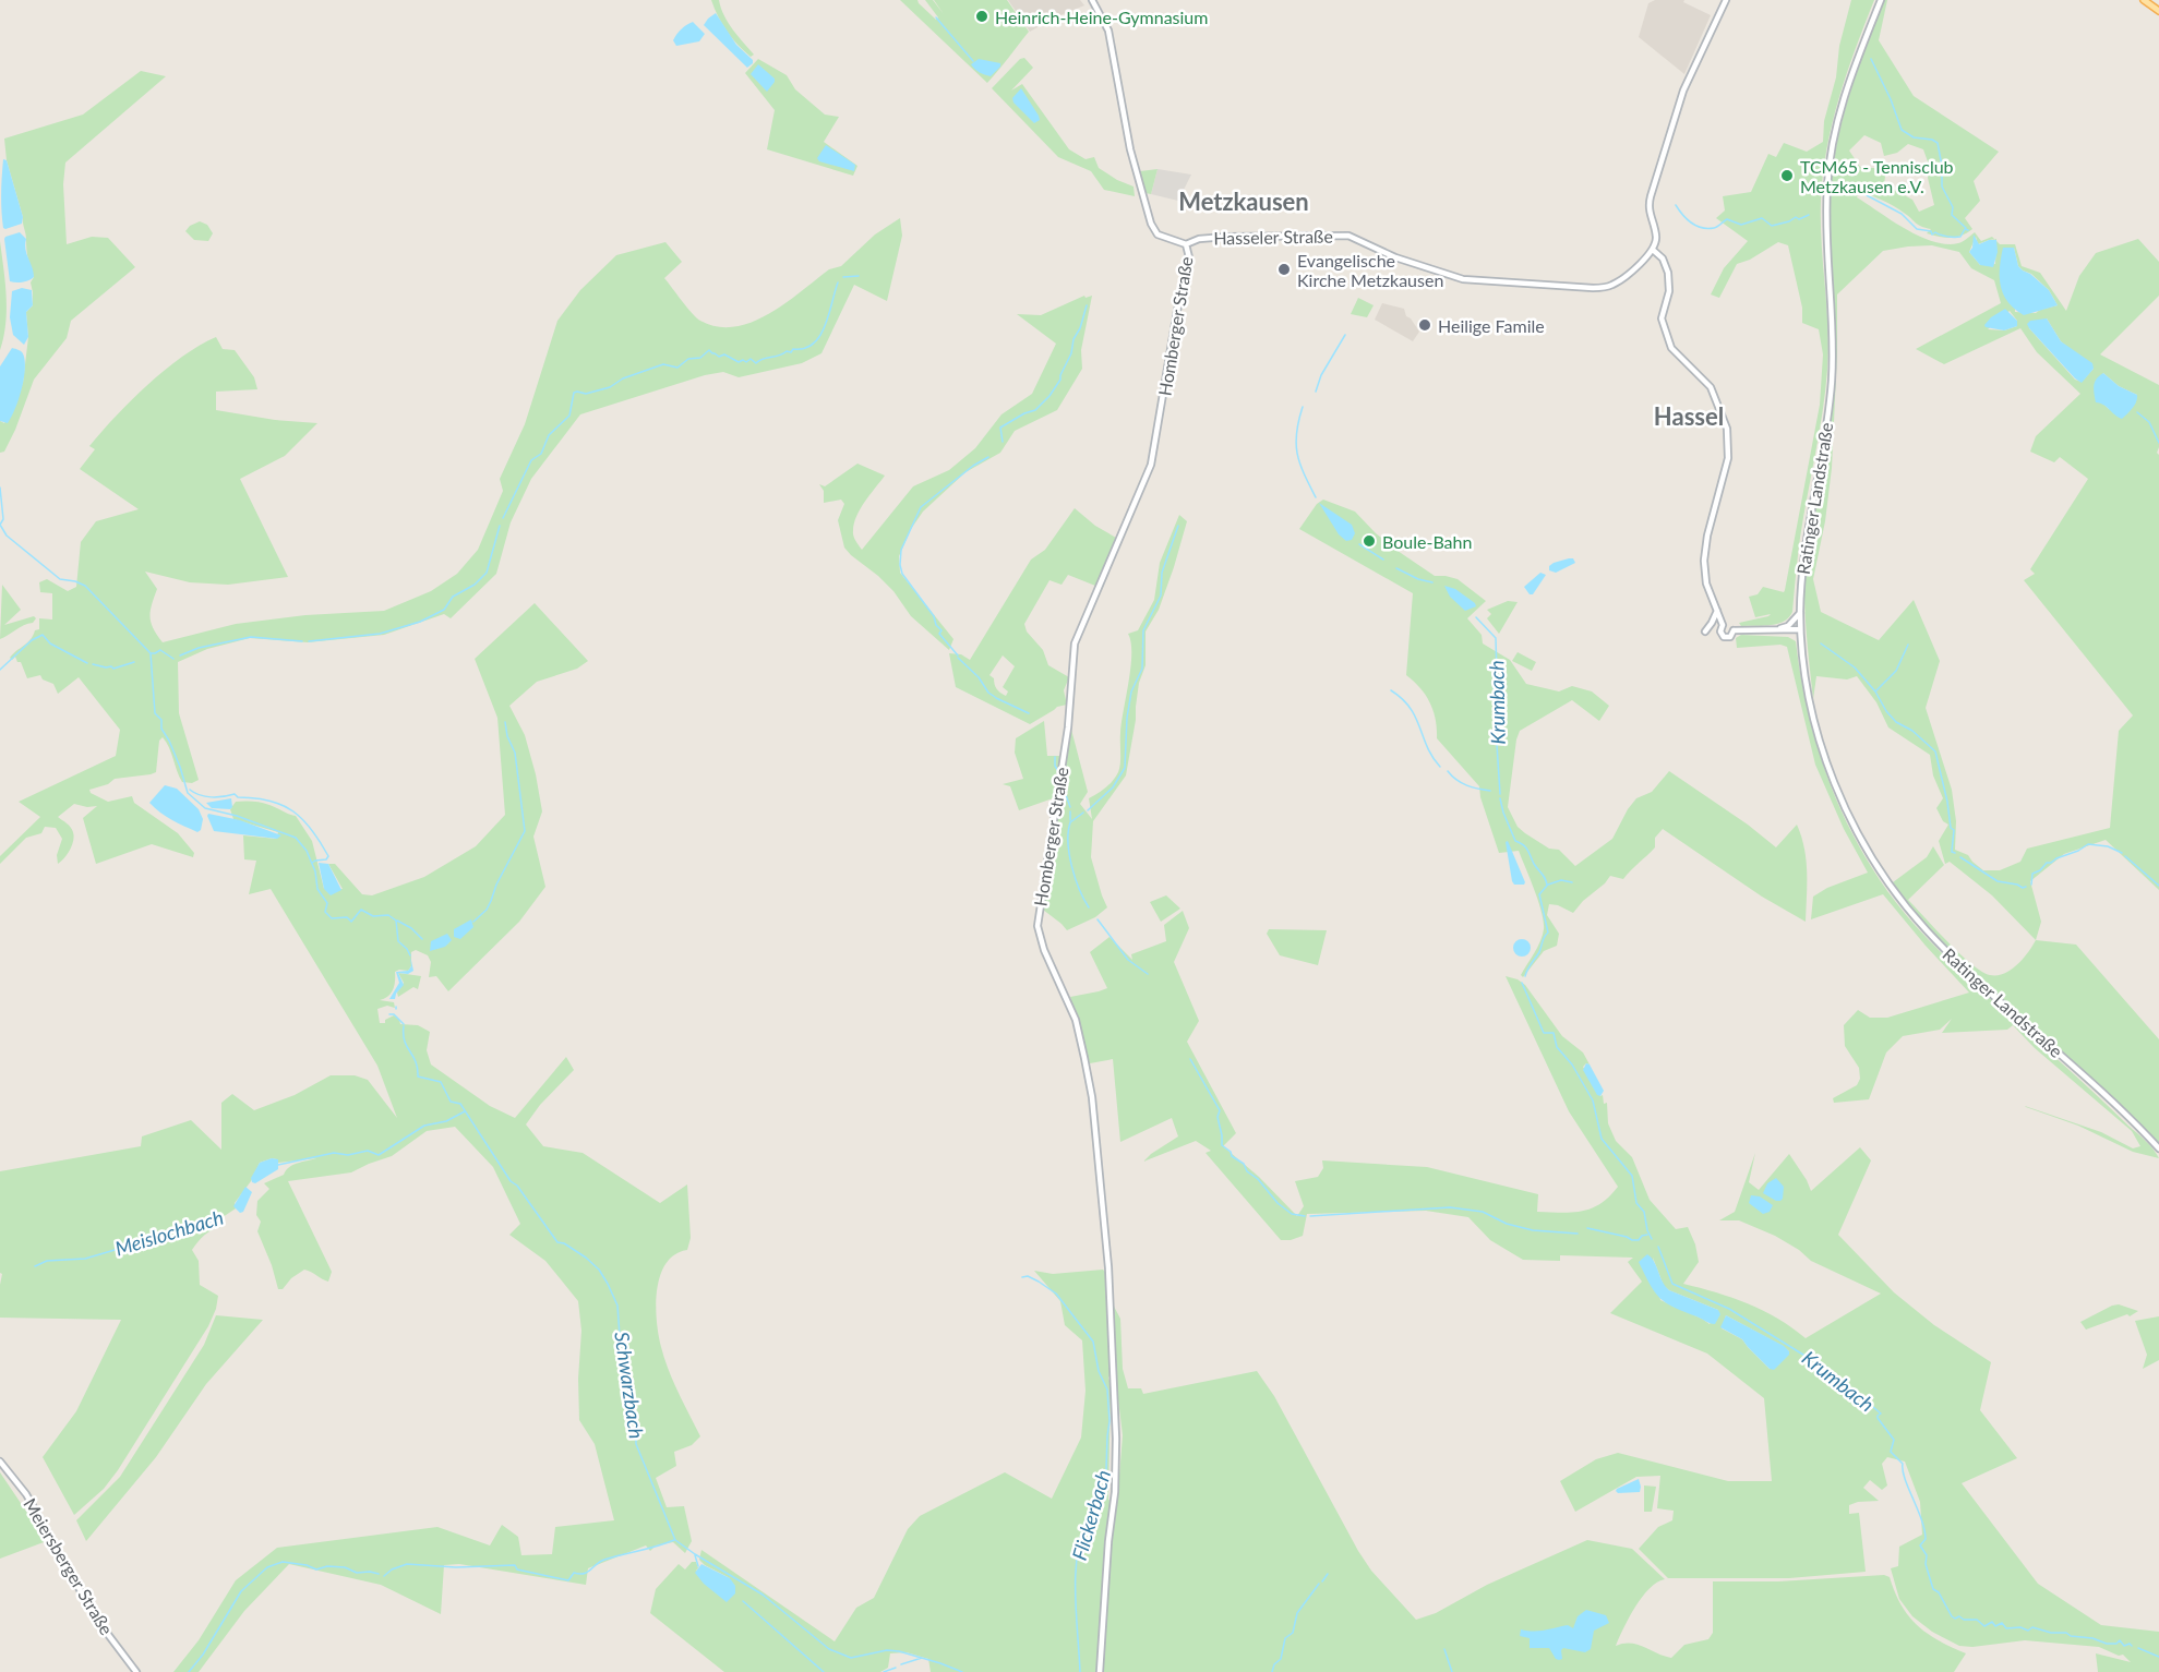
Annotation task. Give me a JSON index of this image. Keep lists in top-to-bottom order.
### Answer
{
  "streets": {
    "main road": [
      "Hasseler Straße",
      "Homberger Straße",
      "Ratinger Landstraße",
      "Meiersberger Straße"
    ]
  },
  "crossings": [
    ["Hasseler Straße", "Homberger Straße"]
  ],
  "districts": ["Metzkausen", "Hassel"],
  "water": [
    "Krumbach",
    "Meislochbach",
    "Schwarzbach",
    "Flickerbach"
  ],
  "places": [
    "Heinrich-Heine-Gymnasium",
    "TCM65 - Tennisclub Metzkausen e.V.",
    "Evangelische Kirche Metzkausen",
    "Heilige Famile",
    "Boule-Bahn"
  ]
}
